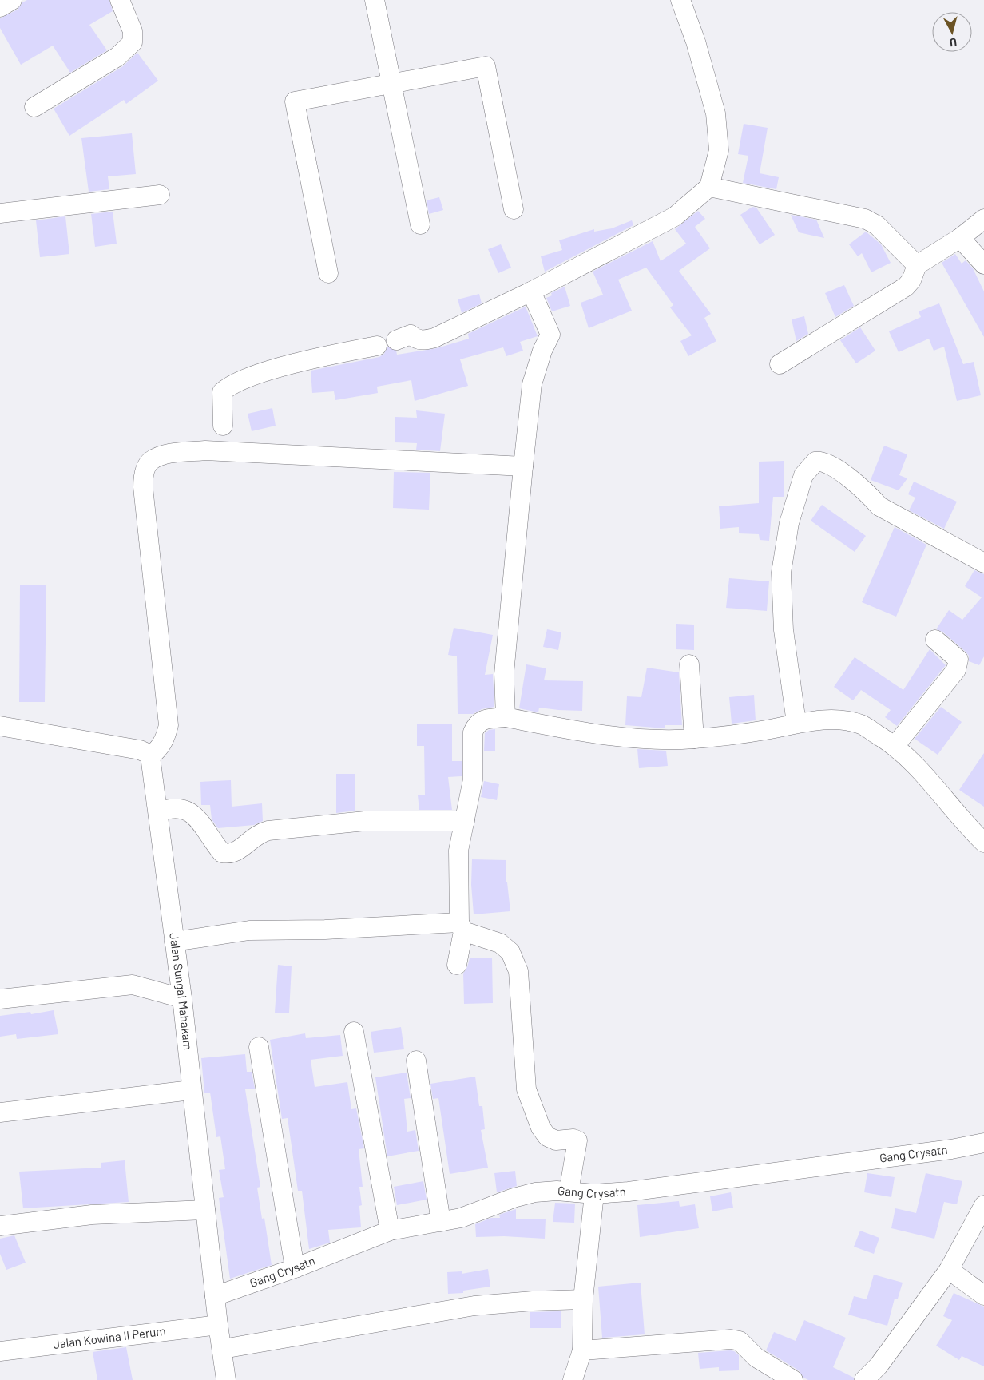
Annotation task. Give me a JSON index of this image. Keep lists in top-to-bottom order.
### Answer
{
  "streets": {
    "street": ["Jalan Sungai Mahakam", "Gang Crysatn", "Jalan Kowina II Perum"]
  },
  "crossings": [
    ["Jalan Sungai Mahakam", "Gang Crysatn"],
    ["Jalan Sungai Mahakam", "Jalan Kowina II Perum"]
  ],
  "north": "bottom"
}
